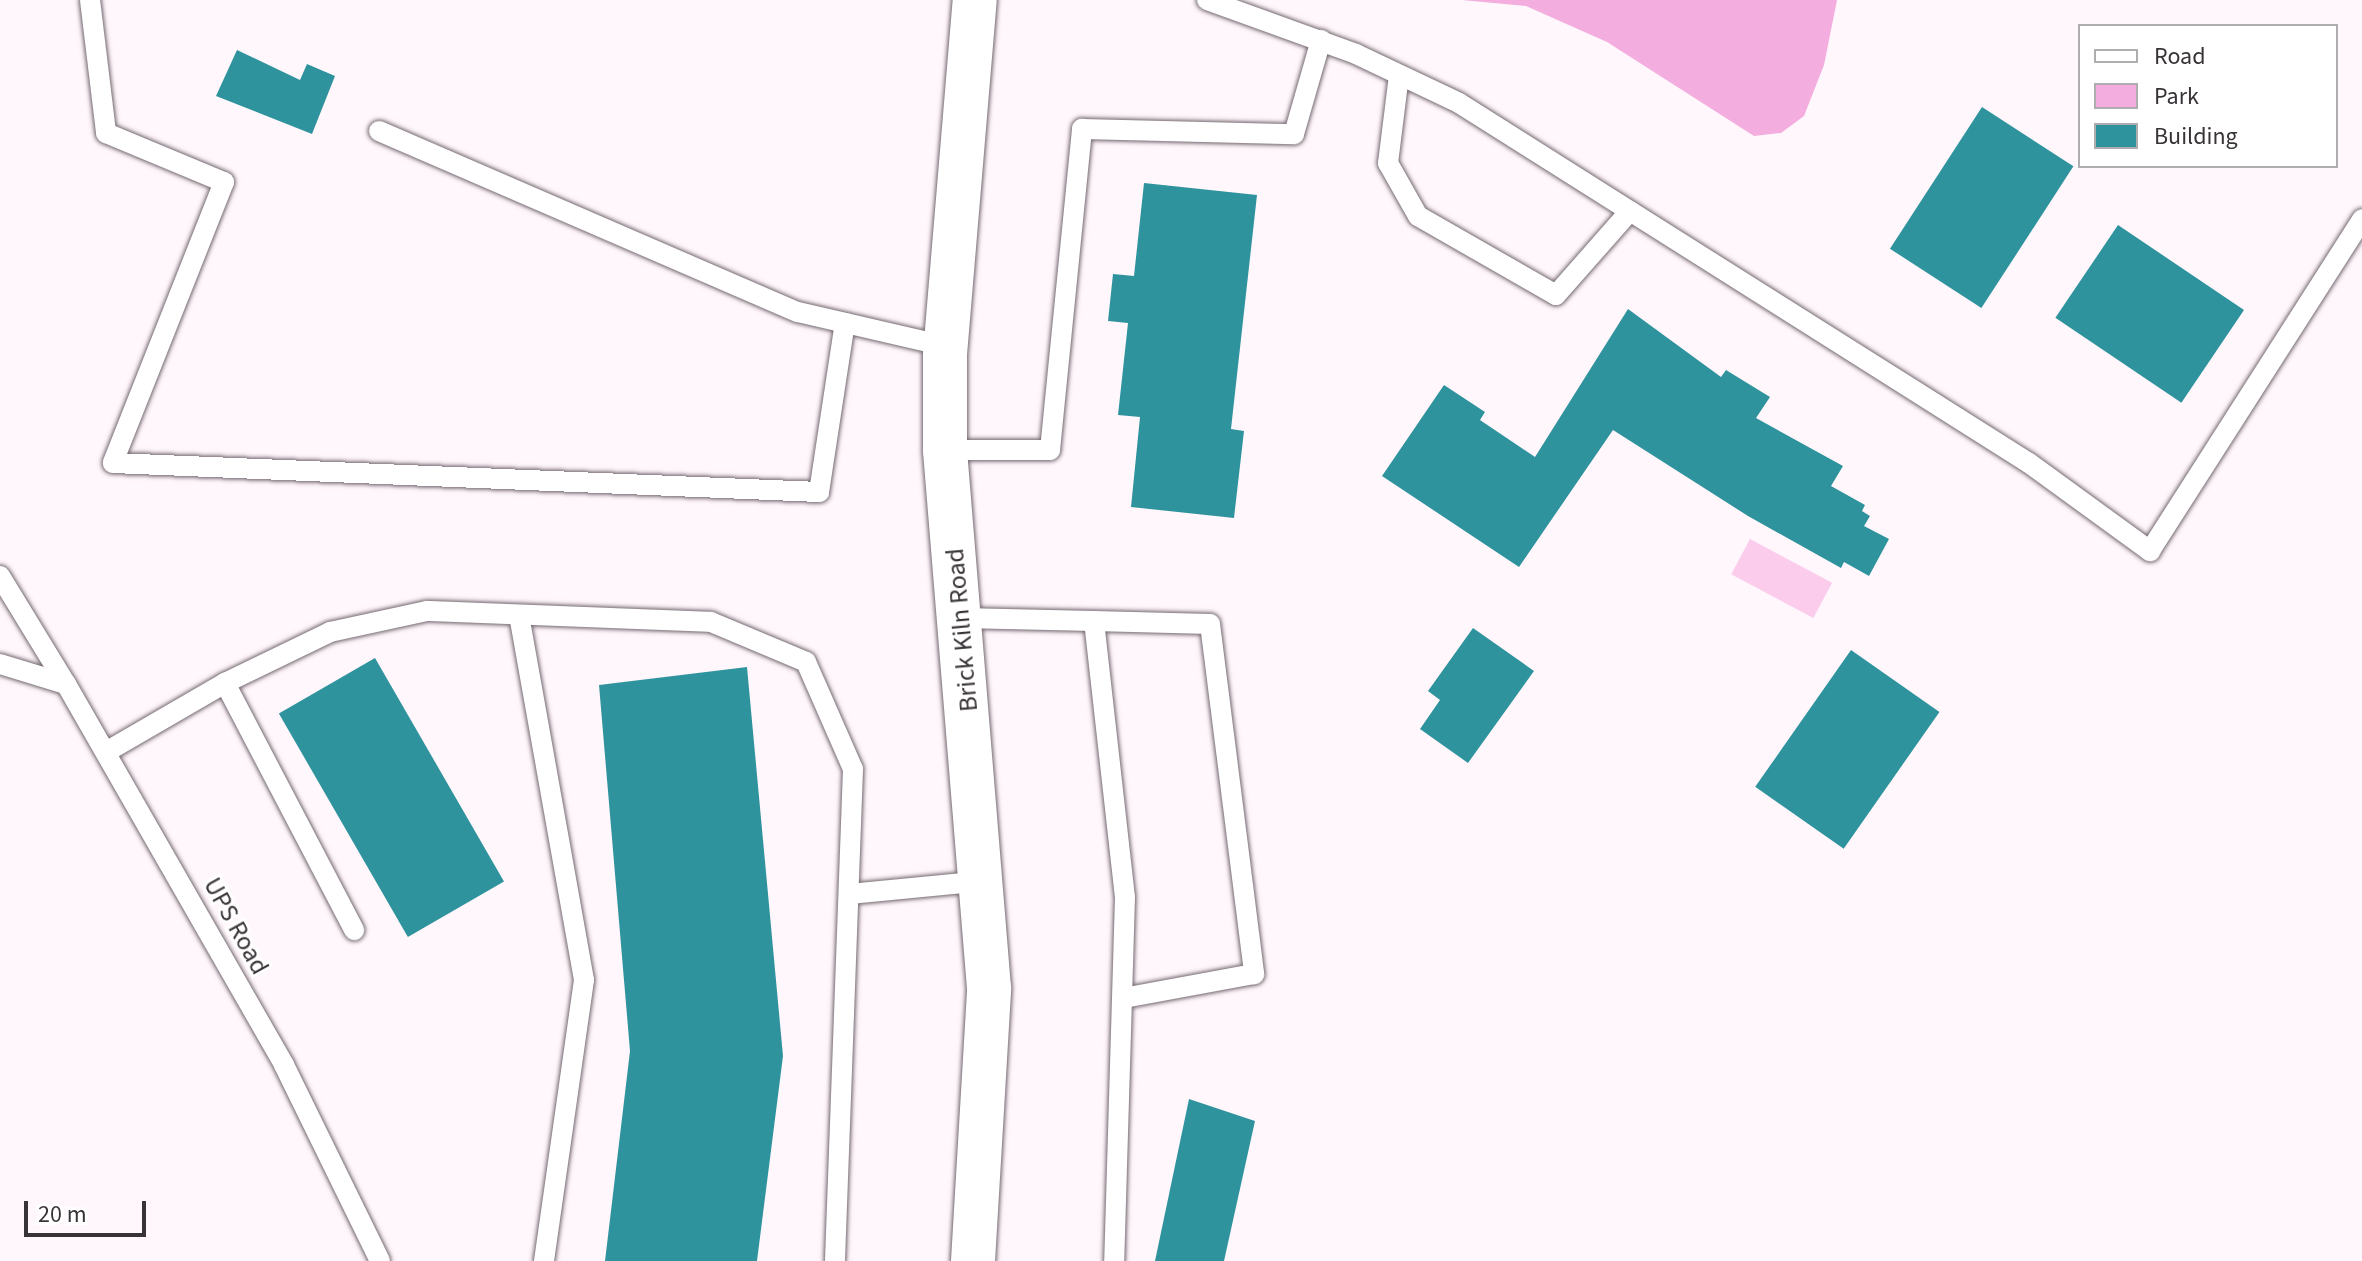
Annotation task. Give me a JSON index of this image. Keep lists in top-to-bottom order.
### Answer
{
  "streets": {
    "street": ["Brick Kiln Road"],
    "lane": ["UPS Road"]
  },
  "legend": ["Road", "Park", "Building"],
  "scale_bar": "20 m"
}
